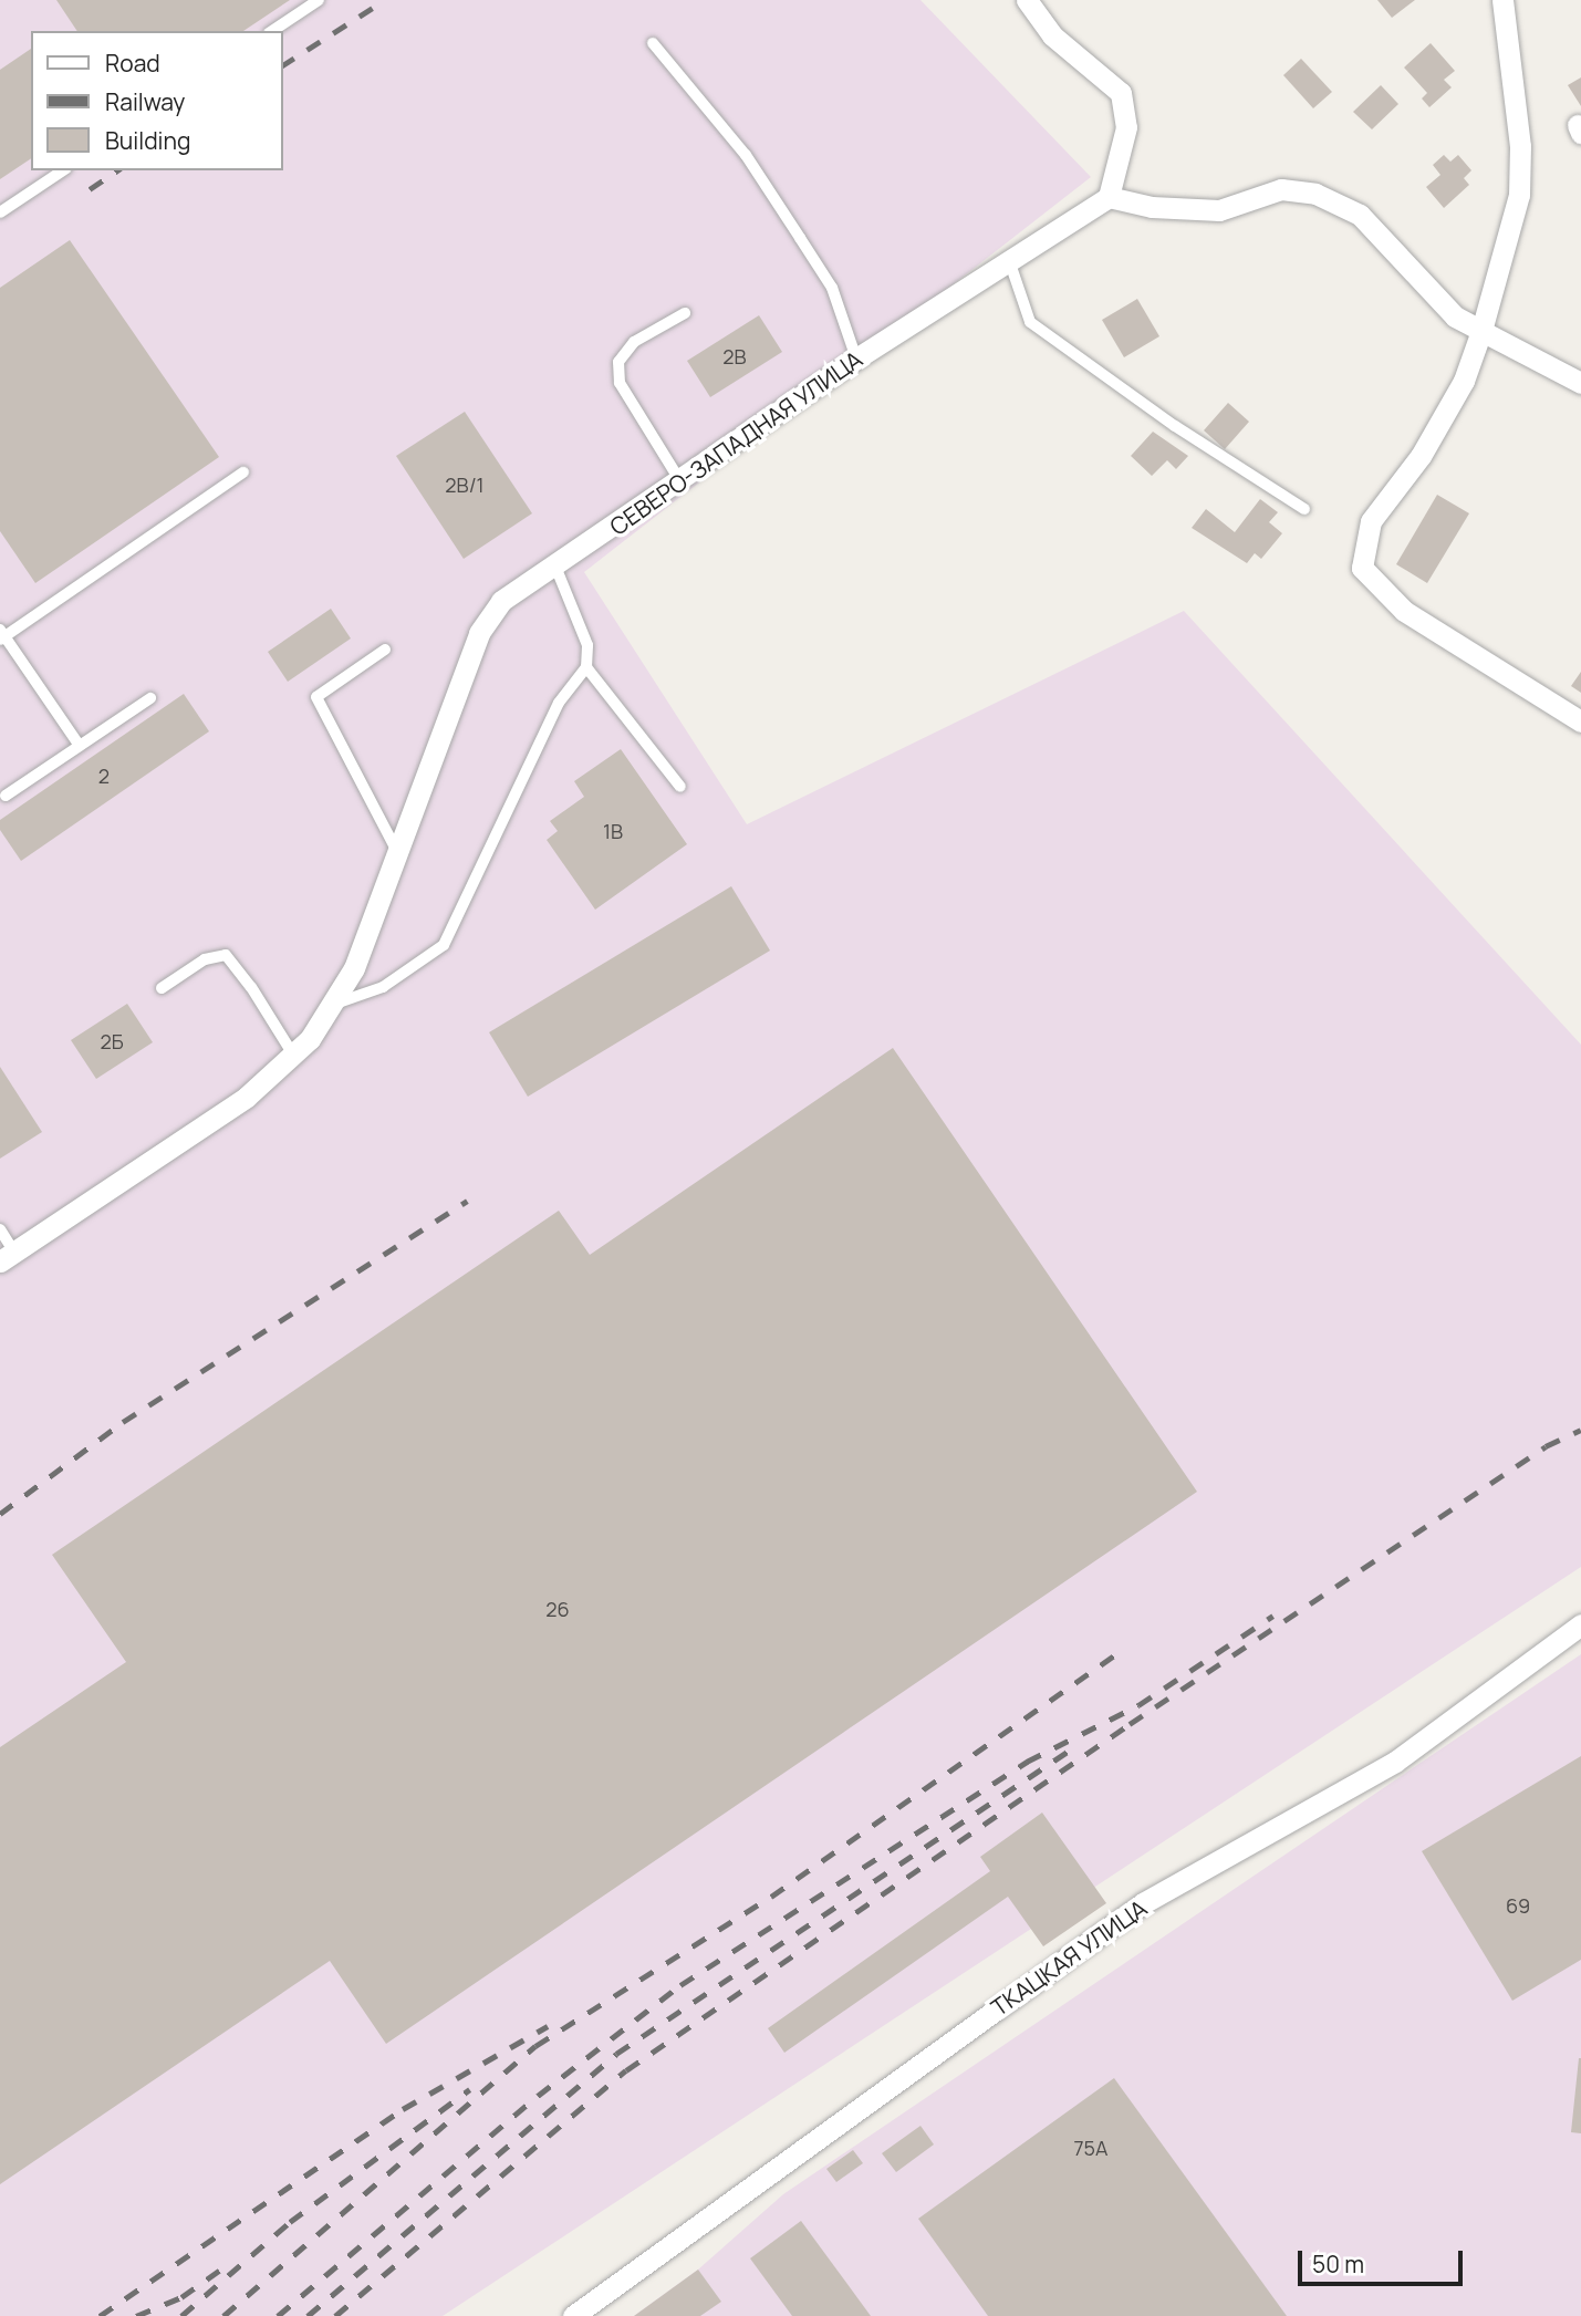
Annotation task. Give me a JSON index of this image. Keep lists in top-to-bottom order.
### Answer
{
  "streets": {
    "street": ["СЕВЕРО-ЗАПАДНАЯ УЛИЦА", "ТКАЦКАЯ УЛИЦА"]
  },
  "house_numbers": [
    "2В",
    "2В/1",
    "2",
    "1В",
    "2Б",
    "26",
    "69",
    "75А"
  ],
  "legend": ["Road", "Railway", "Building"],
  "scale_bar": "50 m"
}
